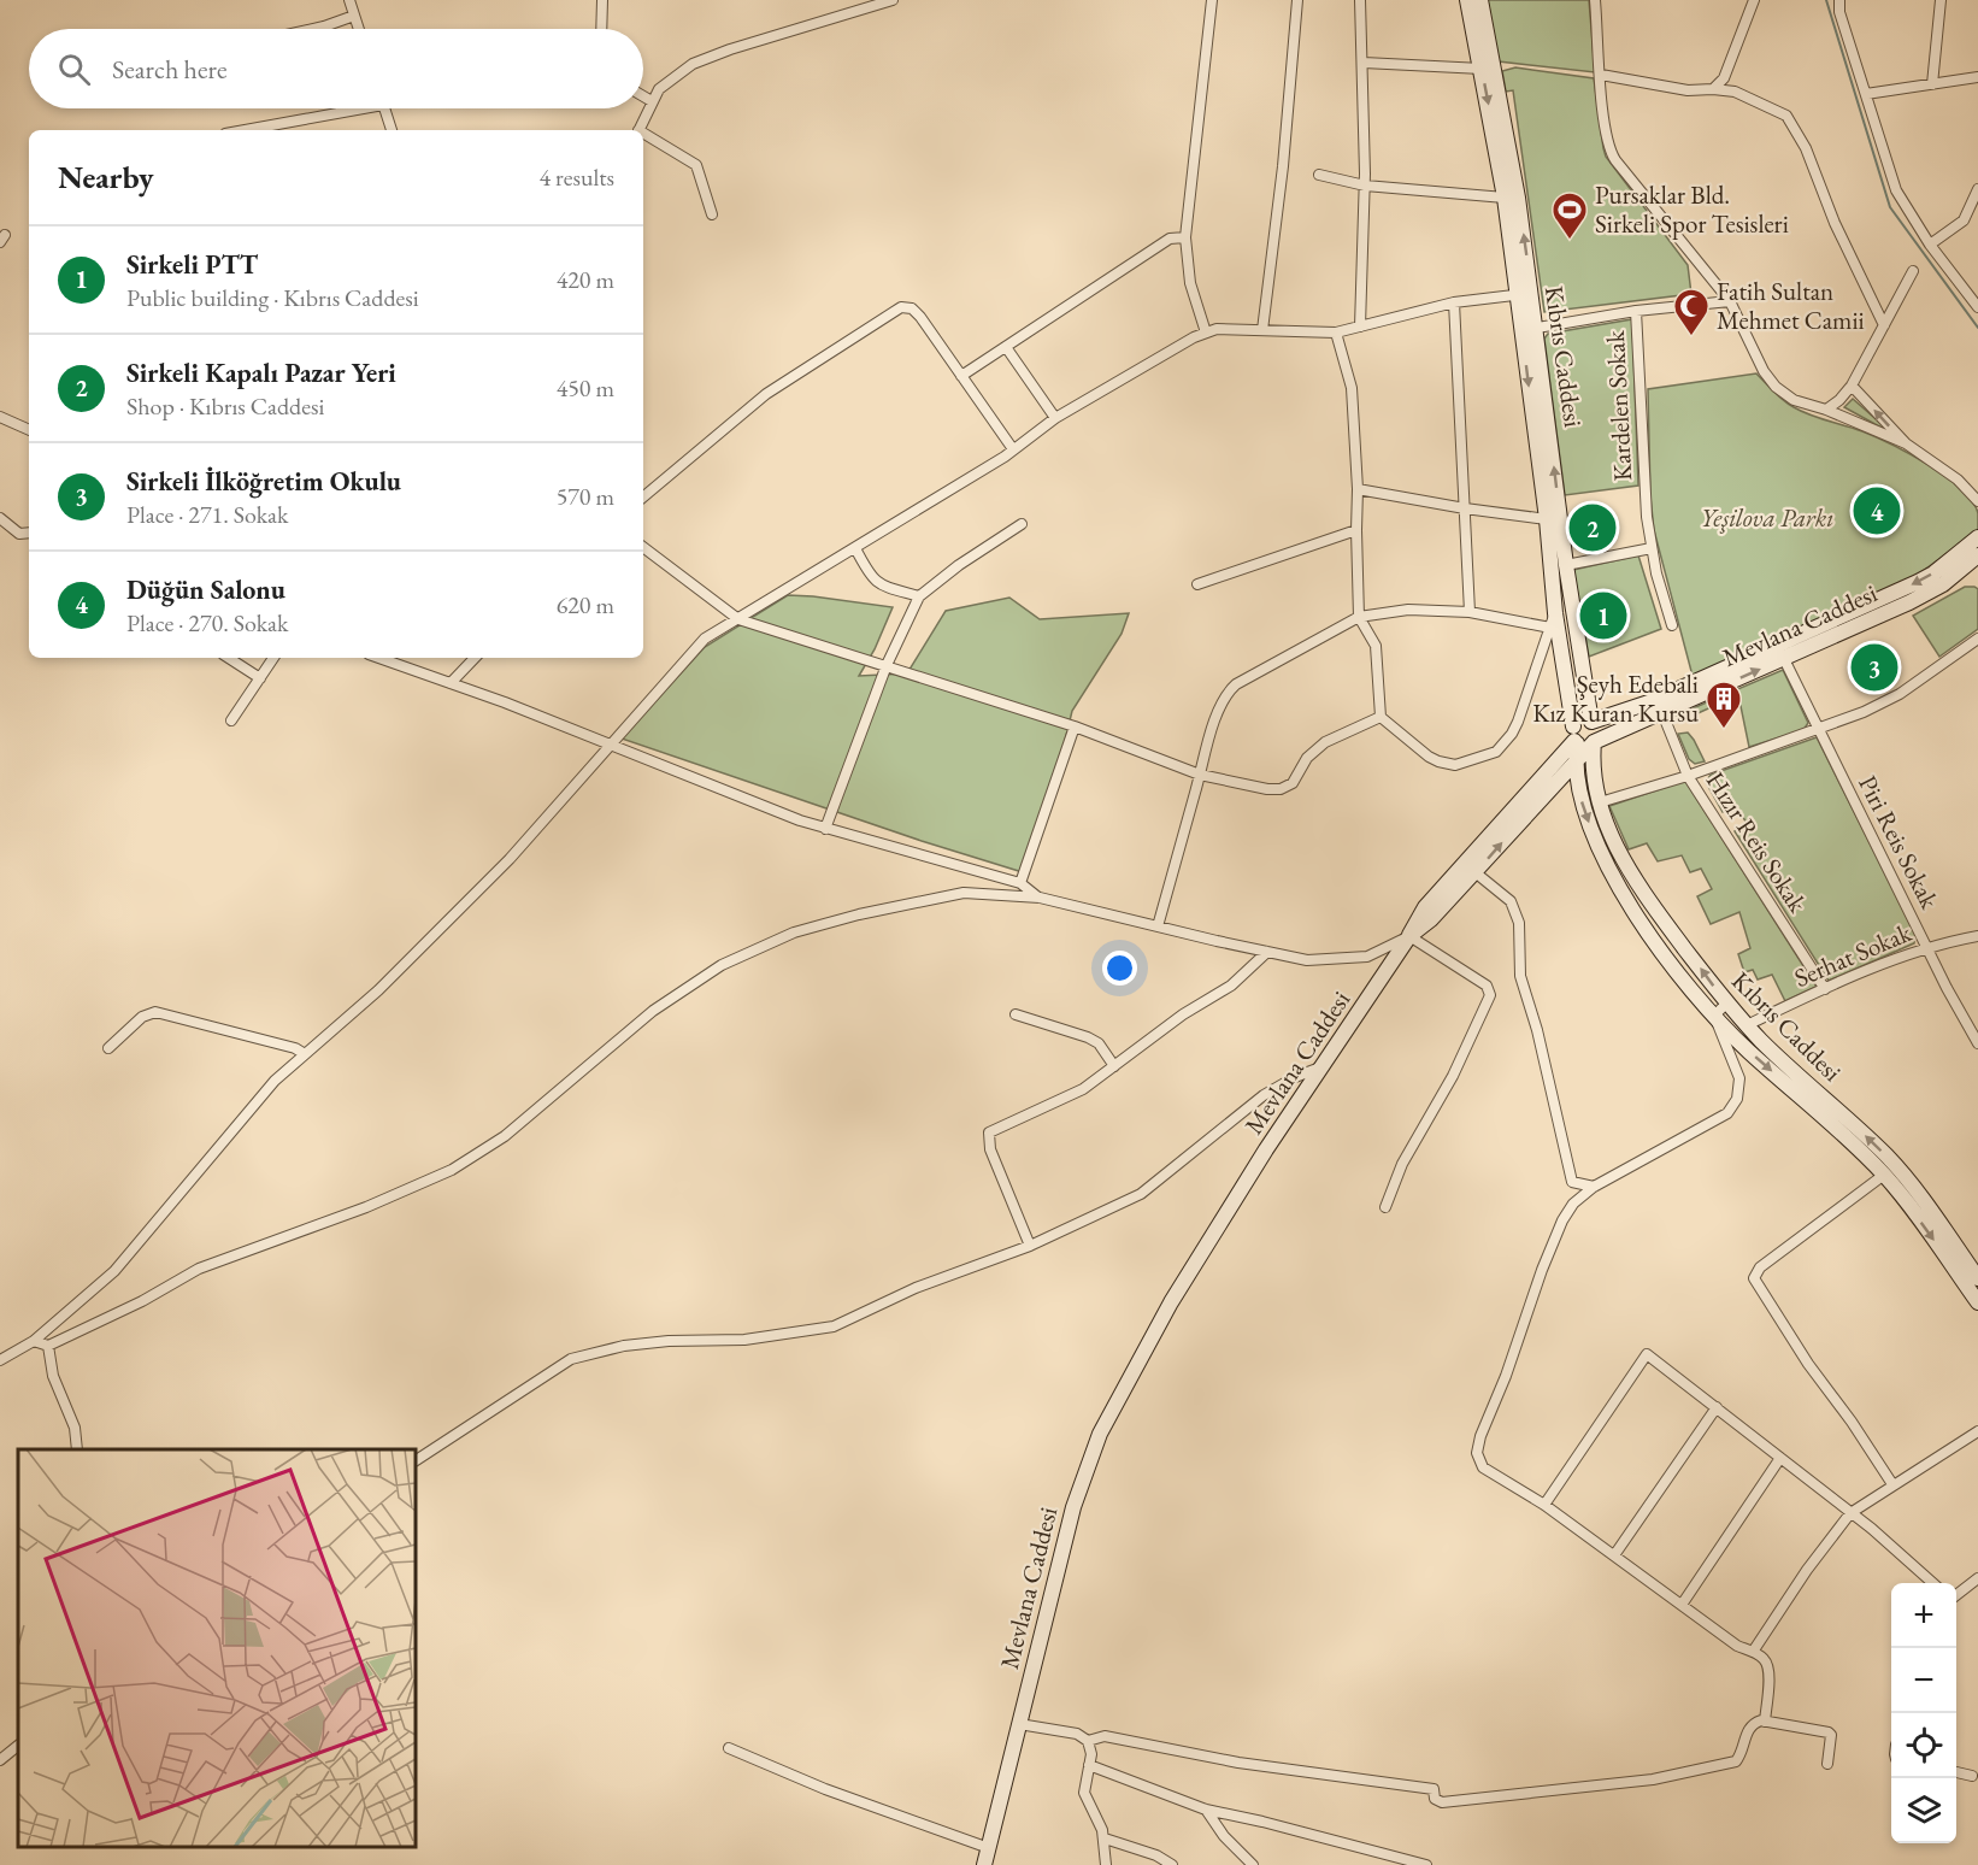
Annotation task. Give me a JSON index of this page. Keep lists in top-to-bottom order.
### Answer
{
  "streets": {
    "main road": ["Kıbrıs Caddesi", "Mevlana Caddesi"],
    "street": [
      "Kardelen Sokak",
      "Hızır Reis Sokak",
      "Piri Reis Sokak",
      "Serhat Sokak"
    ]
  },
  "crossings": [
    ["Kıbrıs Caddesi", "Mevlana Caddesi"],
    ["Kıbrıs Caddesi", "Serhat Sokak"],
    ["Mevlana Caddesi", "Hızır Reis Sokak"],
    ["Mevlana Caddesi", "Piri Reis Sokak"],
    ["Hızır Reis Sokak", "Serhat Sokak"],
    ["Piri Reis Sokak", "Serhat Sokak"]
  ],
  "parks": ["Yeşilova Parkı"],
  "places": {
    "sports": ["Pursaklar Bld. Sirkeli Spor Tesisleri"],
    "mosque": ["Fatih Sultan Mehmet Camii"],
    "building": ["Şeyh Edebali Kız Kuran Kursu"]
  },
  "page": {
    "search": "Search here",
    "heading": ["Nearby", "4 results"],
    "list": [
      {
        "mark": "1",
        "name": "Sirkeli PTT",
        "note": "Public building · Kıbrıs Caddesi",
        "value": "420 m"
      },
      {
        "mark": "2",
        "name": "Sirkeli Kapalı Pazar Yeri",
        "note": "Shop · Kıbrıs Caddesi",
        "value": "450 m"
      },
      {
        "mark": "3",
        "name": "Sirkeli İlköğretim Okulu",
        "note": "Place · 271. Sokak",
        "value": "570 m"
      },
      {
        "mark": "4",
        "name": "Düğün Salonu",
        "note": "Place · 270. Sokak",
        "value": "620 m"
      }
    ],
    "pins": [
      "4",
      "2",
      "1",
      "3"
    ],
    "map_buttons": ["+", "−"]
  }
}
